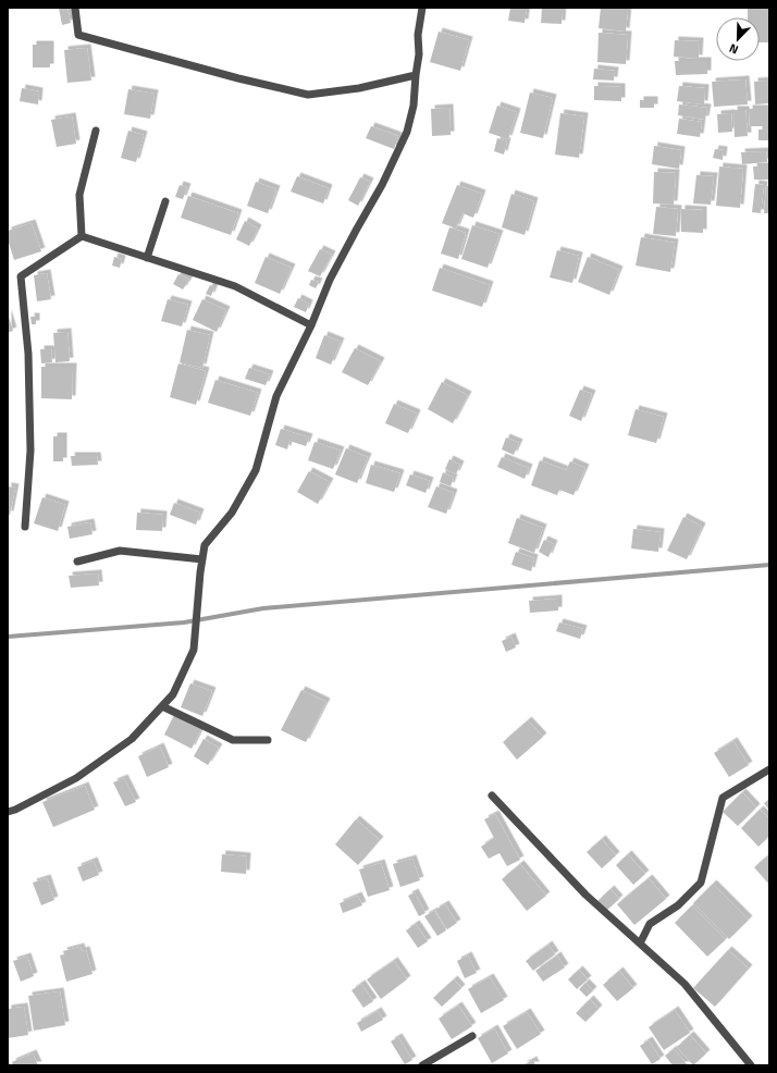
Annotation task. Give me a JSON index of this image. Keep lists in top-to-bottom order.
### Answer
{
  "north": "bottom left"
}
